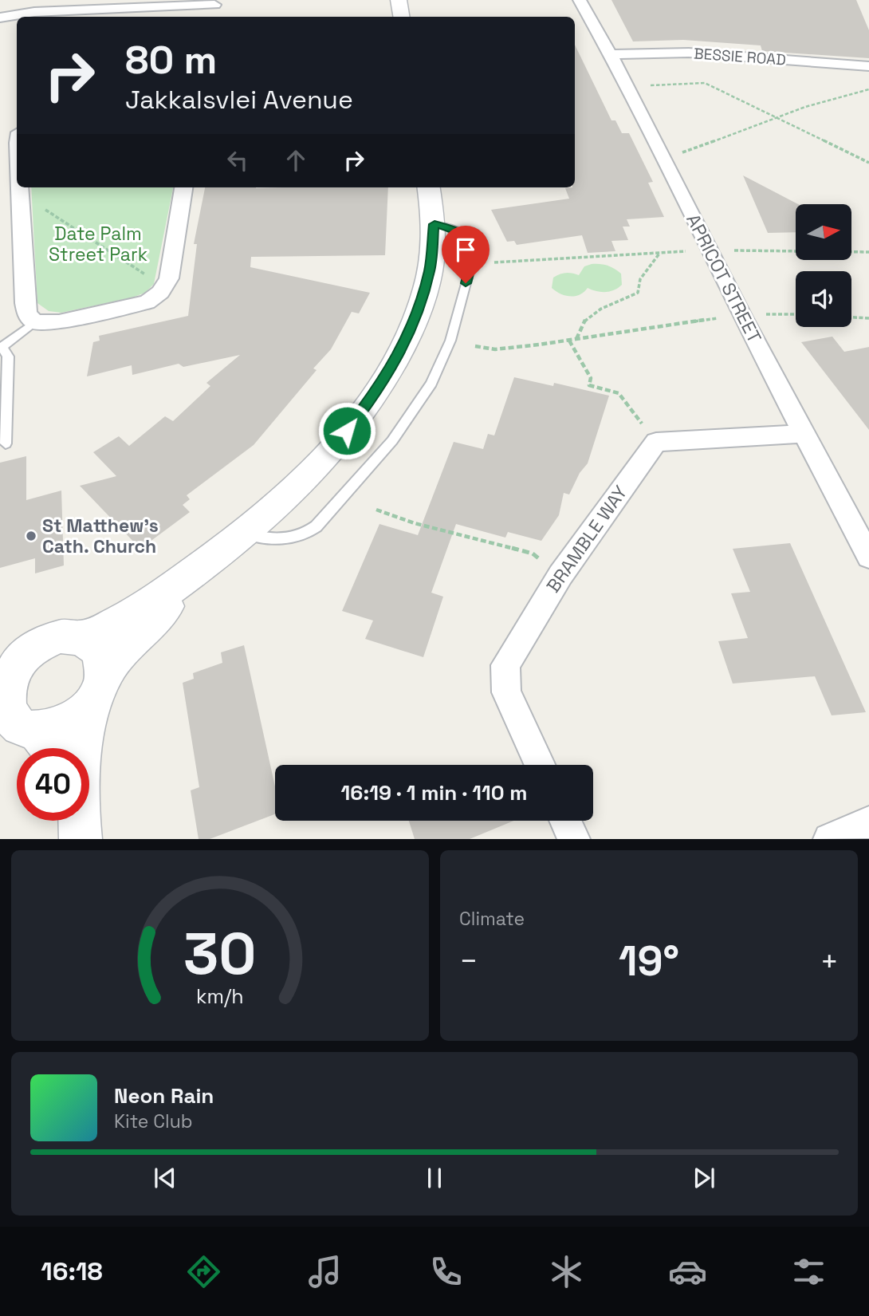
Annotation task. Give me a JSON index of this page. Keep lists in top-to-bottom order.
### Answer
{
  "streets": {
    "street": ["BESSIE ROAD", "APRICOT STREET", "BRAMBLE WAY"]
  },
  "crossings": [
    ["BESSIE ROAD", "APRICOT STREET"]
  ],
  "parks": ["Date Palm Street Park"],
  "places": ["St Matthew's Cath. Church"],
  "north": "right",
  "page": {
    "turn": ["80 m", "Jakkalsvlei Avenue"],
    "limit": "40",
    "trip": "16:19 · 1 min · 110 m",
    "tile": "Climate",
    "heat": ["−", "19°", "+"],
    "song": ["Neon Rain", "Kite Club"],
    "tabs": "16:18",
    "gauge": ["30", "km/h"]
  }
}
